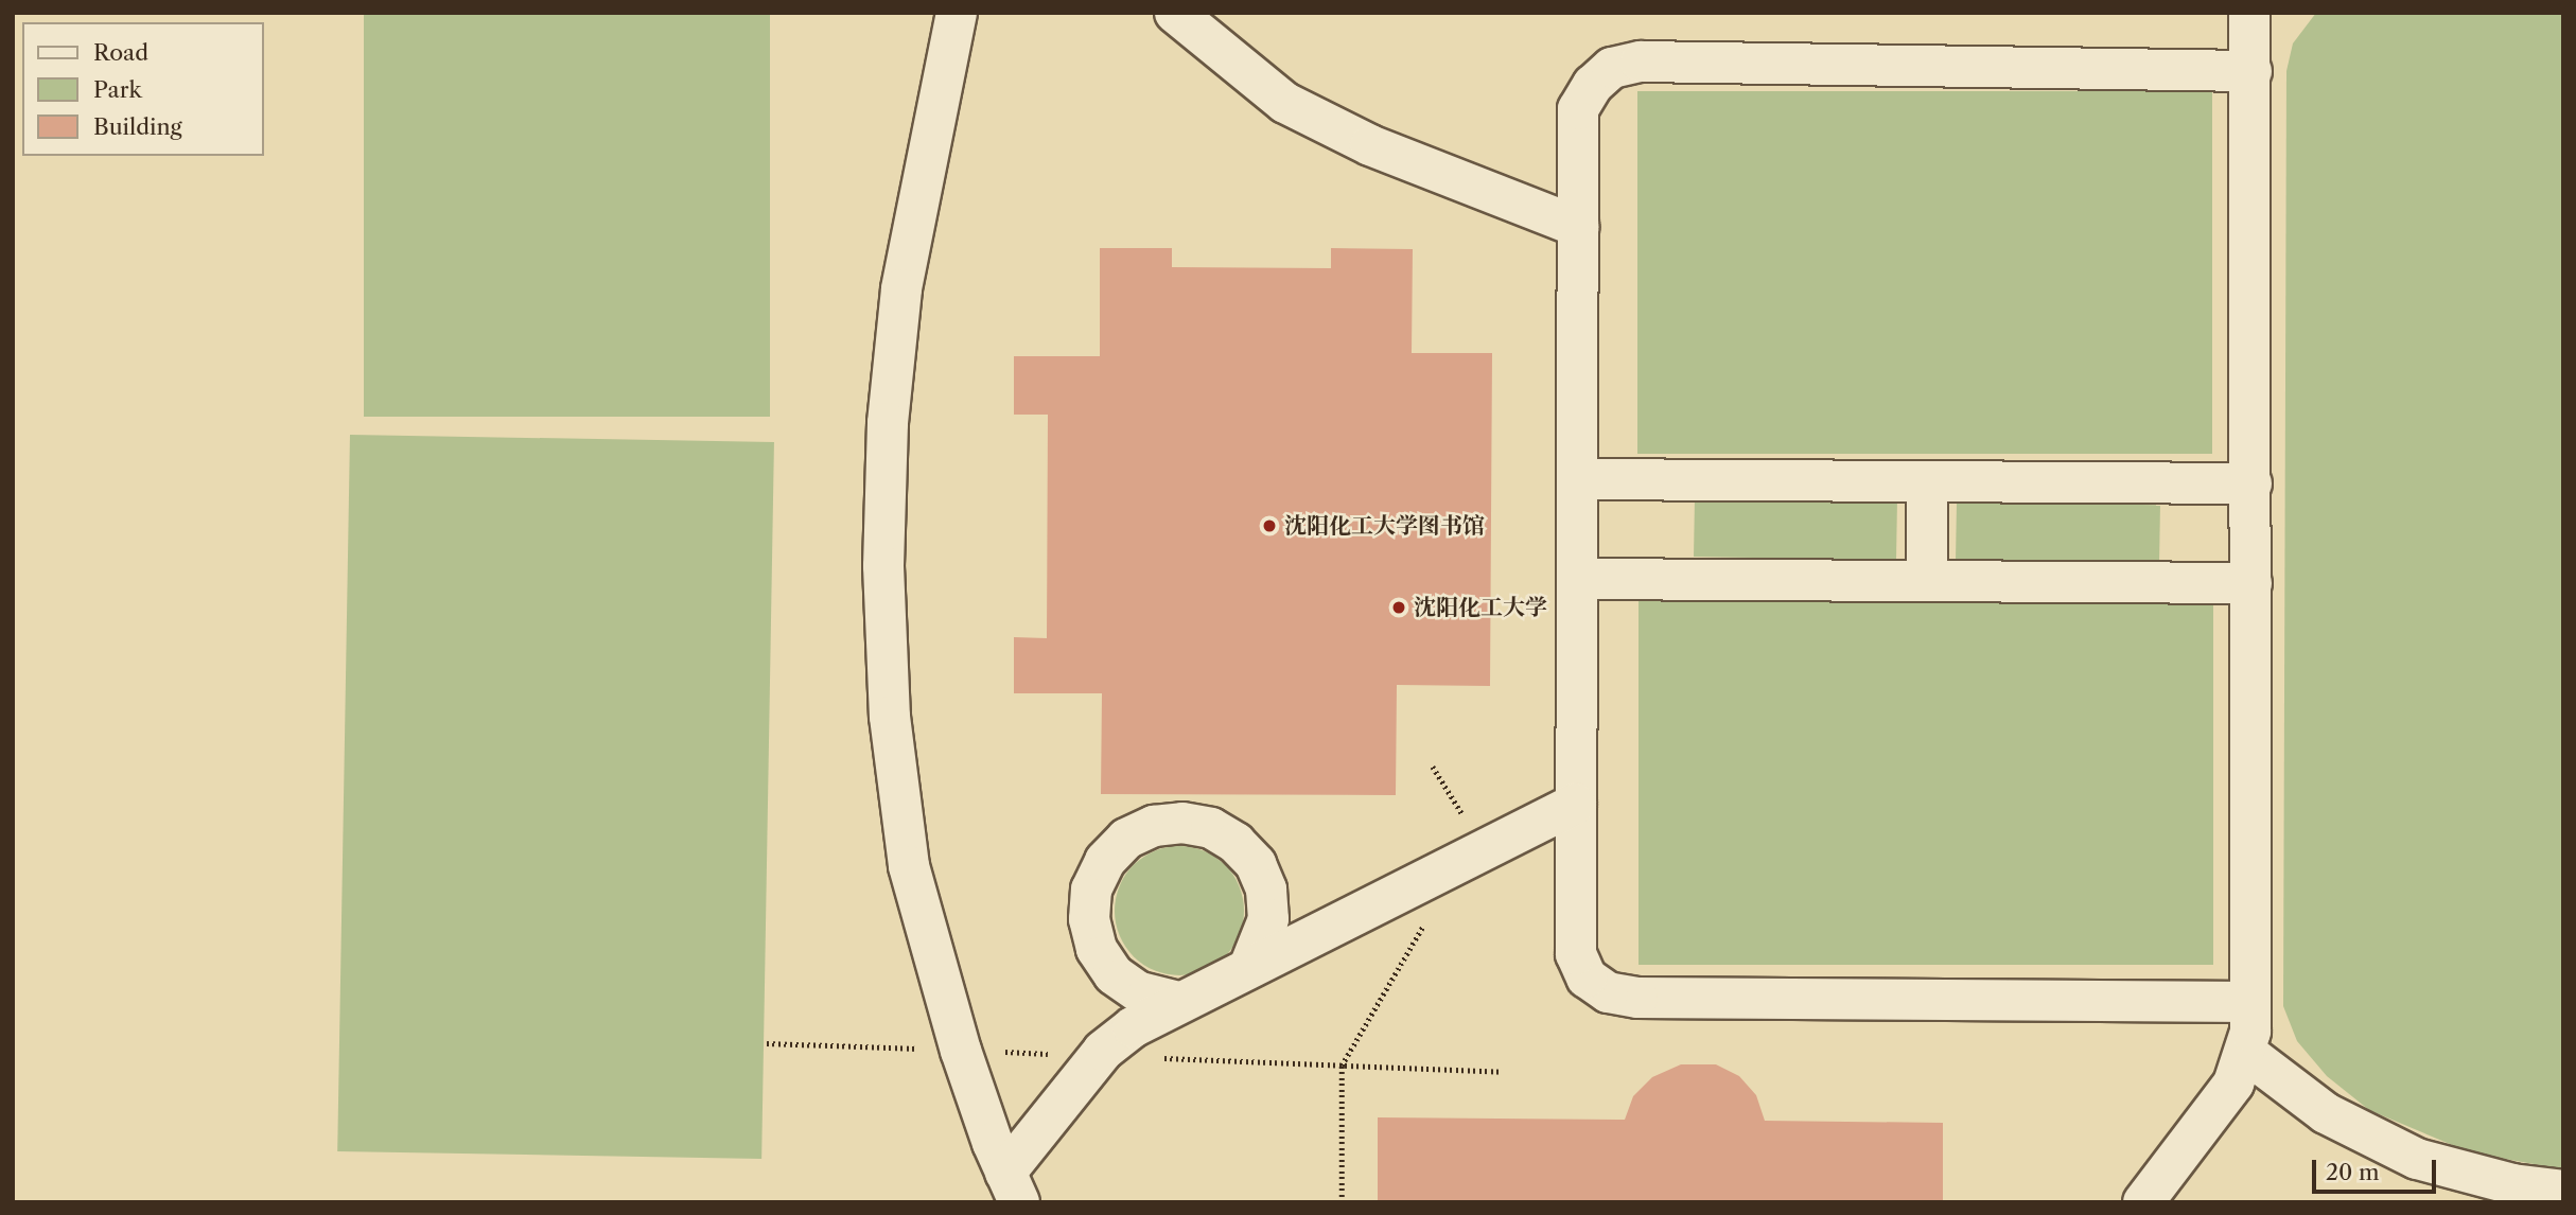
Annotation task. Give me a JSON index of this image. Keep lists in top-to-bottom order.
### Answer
{
  "places": ["沈阳化工大学图书馆", "沈阳化工大学"],
  "legend": ["Road", "Park", "Building"],
  "scale_bar": "20 m"
}
